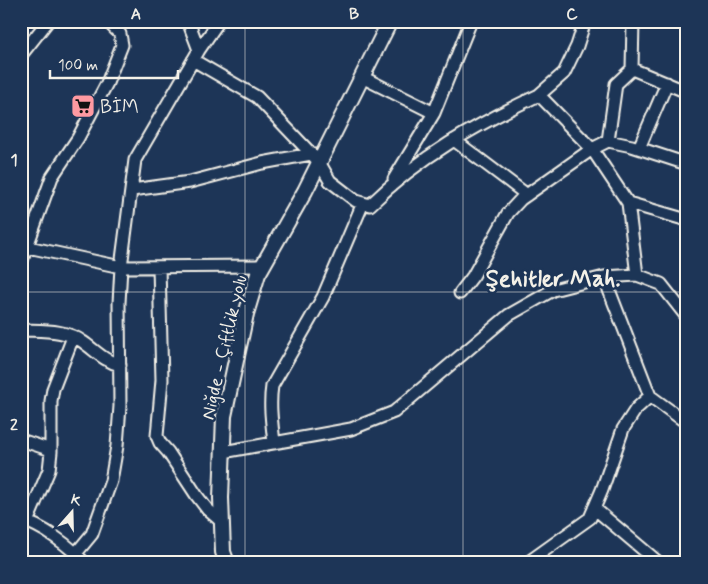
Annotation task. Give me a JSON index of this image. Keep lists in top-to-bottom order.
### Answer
{
  "streets": {
    "main road": ["Niğde - Çiftlik yolu"]
  },
  "districts": ["Şehitler Mah."],
  "places": {
    "supermarket": ["BİM"]
  },
  "scale_bar": "100 m",
  "north": "top",
  "grid": {
    "columns": ["A", "B", "C"],
    "rows": ["1", "2"]
  }
}
